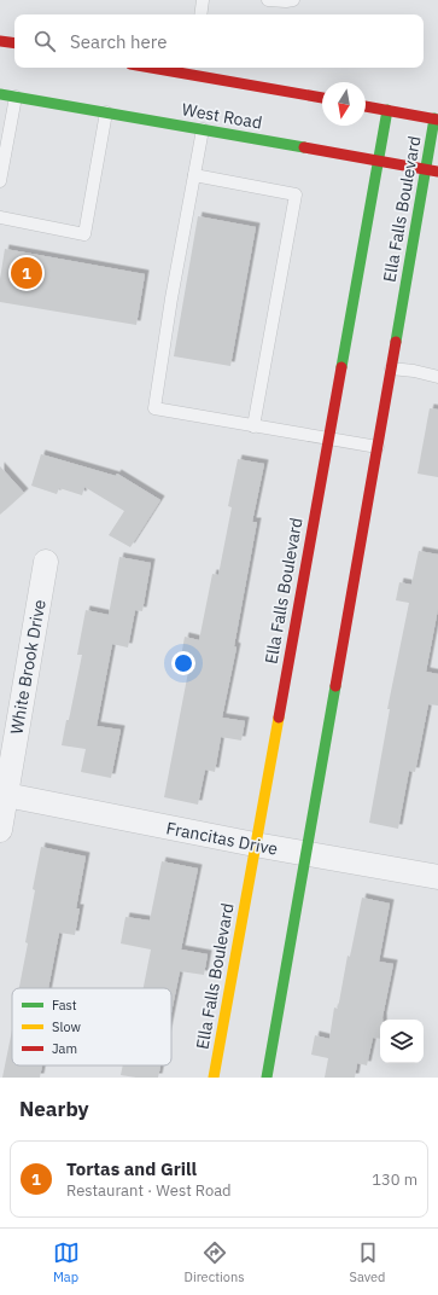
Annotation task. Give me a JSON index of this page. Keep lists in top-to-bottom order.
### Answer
{
  "streets": {
    "street": [
      "West Road",
      "Ella Falls Boulevard",
      "White Brook Drive",
      "Francitas Drive"
    ]
  },
  "crossings": [
    ["West Road", "Ella Falls Boulevard"],
    ["Ella Falls Boulevard", "Francitas Drive"],
    ["White Brook Drive", "Francitas Drive"]
  ],
  "legend": ["Fast", "Slow", "Jam"],
  "north": "bottom",
  "page": {
    "search": "Search here",
    "pins": "1",
    "heading": "Nearby",
    "list": [
      {
        "mark": "1",
        "name": "Tortas and Grill",
        "note": "Restaurant · West Road",
        "value": "130 m"
      }
    ],
    "nav": ["Map", "Directions", "Saved"]
  }
}
